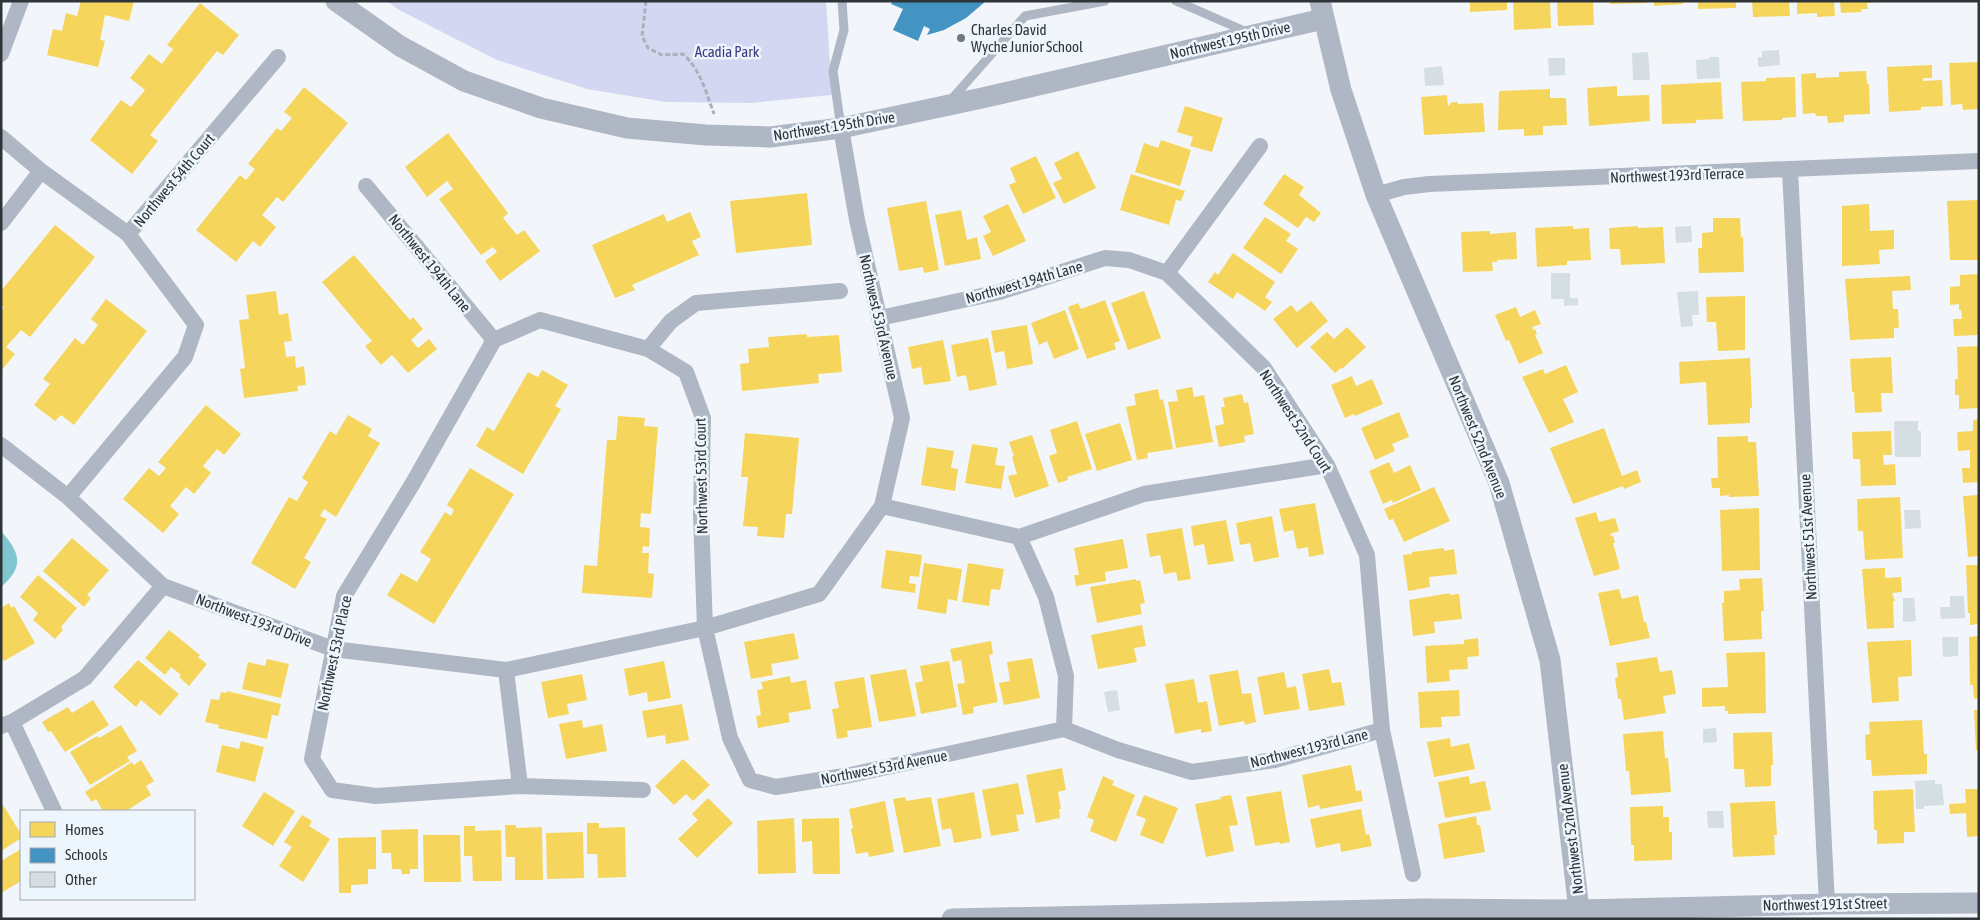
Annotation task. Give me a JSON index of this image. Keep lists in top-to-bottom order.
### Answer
{
  "streets": {
    "street": [
      "Northwest 195th Drive",
      "Northwest 193rd Terrace",
      "Northwest 54th Court",
      "Northwest 194th Lane",
      "Northwest 53rd Avenue",
      "Northwest 52nd Court",
      "Northwest 52nd Avenue",
      "Northwest 53rd Court",
      "Northwest 51st Avenue",
      "Northwest 193rd Drive",
      "Northwest 53rd Place",
      "Northwest 193rd Lane",
      "Northwest 191st Street"
    ]
  },
  "crossings": [
    ["Northwest 195th Drive", "Northwest 53rd Avenue"],
    ["Northwest 195th Drive", "Northwest 52nd Avenue"],
    ["Northwest 193rd Terrace", "Northwest 52nd Avenue"],
    ["Northwest 193rd Terrace", "Northwest 51st Avenue"],
    ["Northwest 54th Court", "Northwest 193rd Drive"],
    ["Northwest 194th Lane", "Northwest 53rd Avenue"],
    ["Northwest 194th Lane", "Northwest 52nd Court"],
    ["Northwest 194th Lane", "Northwest 53rd Place"],
    ["Northwest 53rd Avenue", "Northwest 53rd Court"],
    ["Northwest 53rd Avenue", "Northwest 193rd Drive"],
    ["Northwest 53rd Avenue", "Northwest 193rd Lane"],
    ["Northwest 52nd Court", "Northwest 193rd Lane"],
    ["Northwest 52nd Avenue", "Northwest 191st Street"],
    ["Northwest 53rd Court", "Northwest 193rd Drive"],
    ["Northwest 51st Avenue", "Northwest 191st Street"],
    ["Northwest 193rd Drive", "Northwest 53rd Place"]
  ],
  "parks": ["Acadia Park"],
  "places": ["Charles David Wyche Junior School"],
  "legend": ["Homes", "Schools", "Other"]
}
